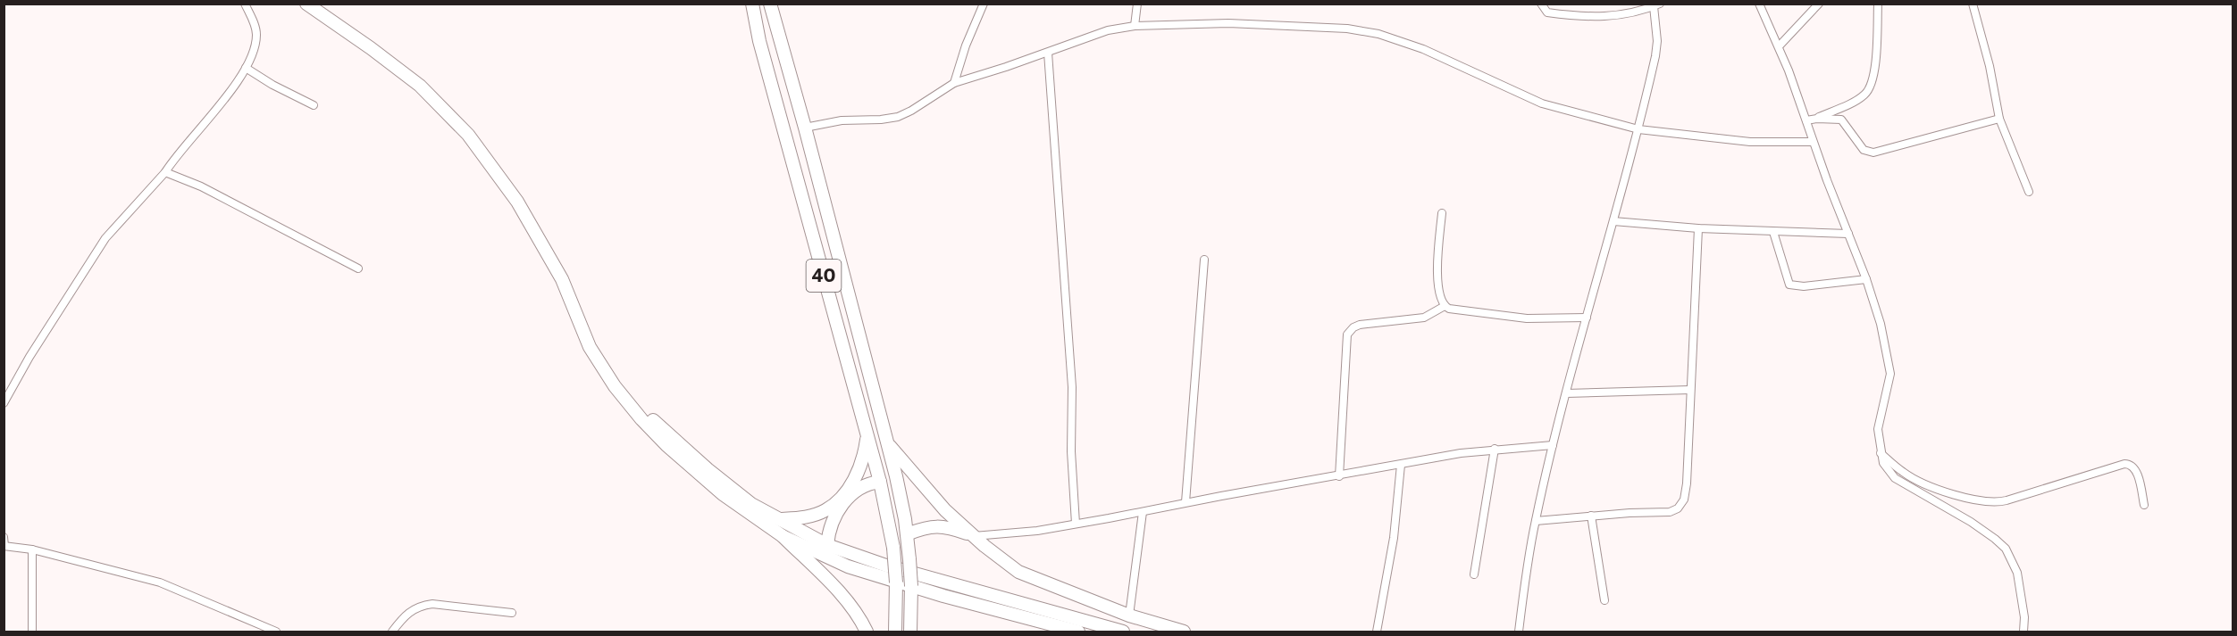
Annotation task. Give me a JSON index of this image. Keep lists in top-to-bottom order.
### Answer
{
  "streets": {
    "main road": ["40"]
  }
}
